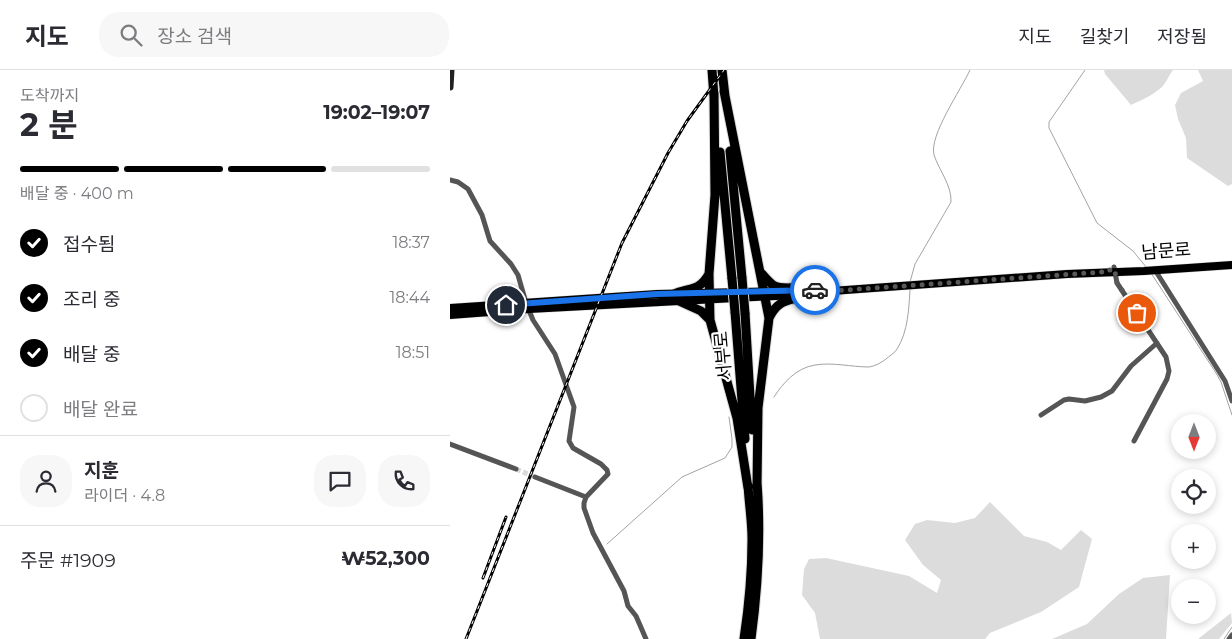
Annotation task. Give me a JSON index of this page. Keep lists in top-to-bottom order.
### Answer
{
  "streets": {
    "highway": ["서부로"],
    "main road": ["남문로"]
  },
  "north": "bottom",
  "page": {
    "header": "지도",
    "search": "장소 검색",
    "nav": ["지도", "길찾기", "저장됨"],
    "heading": ["2 분", "도착까지", "19:02–19:07"],
    "panel": [
      "지훈",
      "라이더 · 4.8",
      "주문 #1909",
      "₩52,300"
    ],
    "bar": "배달 중 · 400 m",
    "list": [
      ["접수됨", "18:37"],
      ["조리 중", "18:44"],
      ["배달 중", "18:51"],
      "배달 완료"
    ],
    "map_buttons": ["+", "−"]
  }
}
